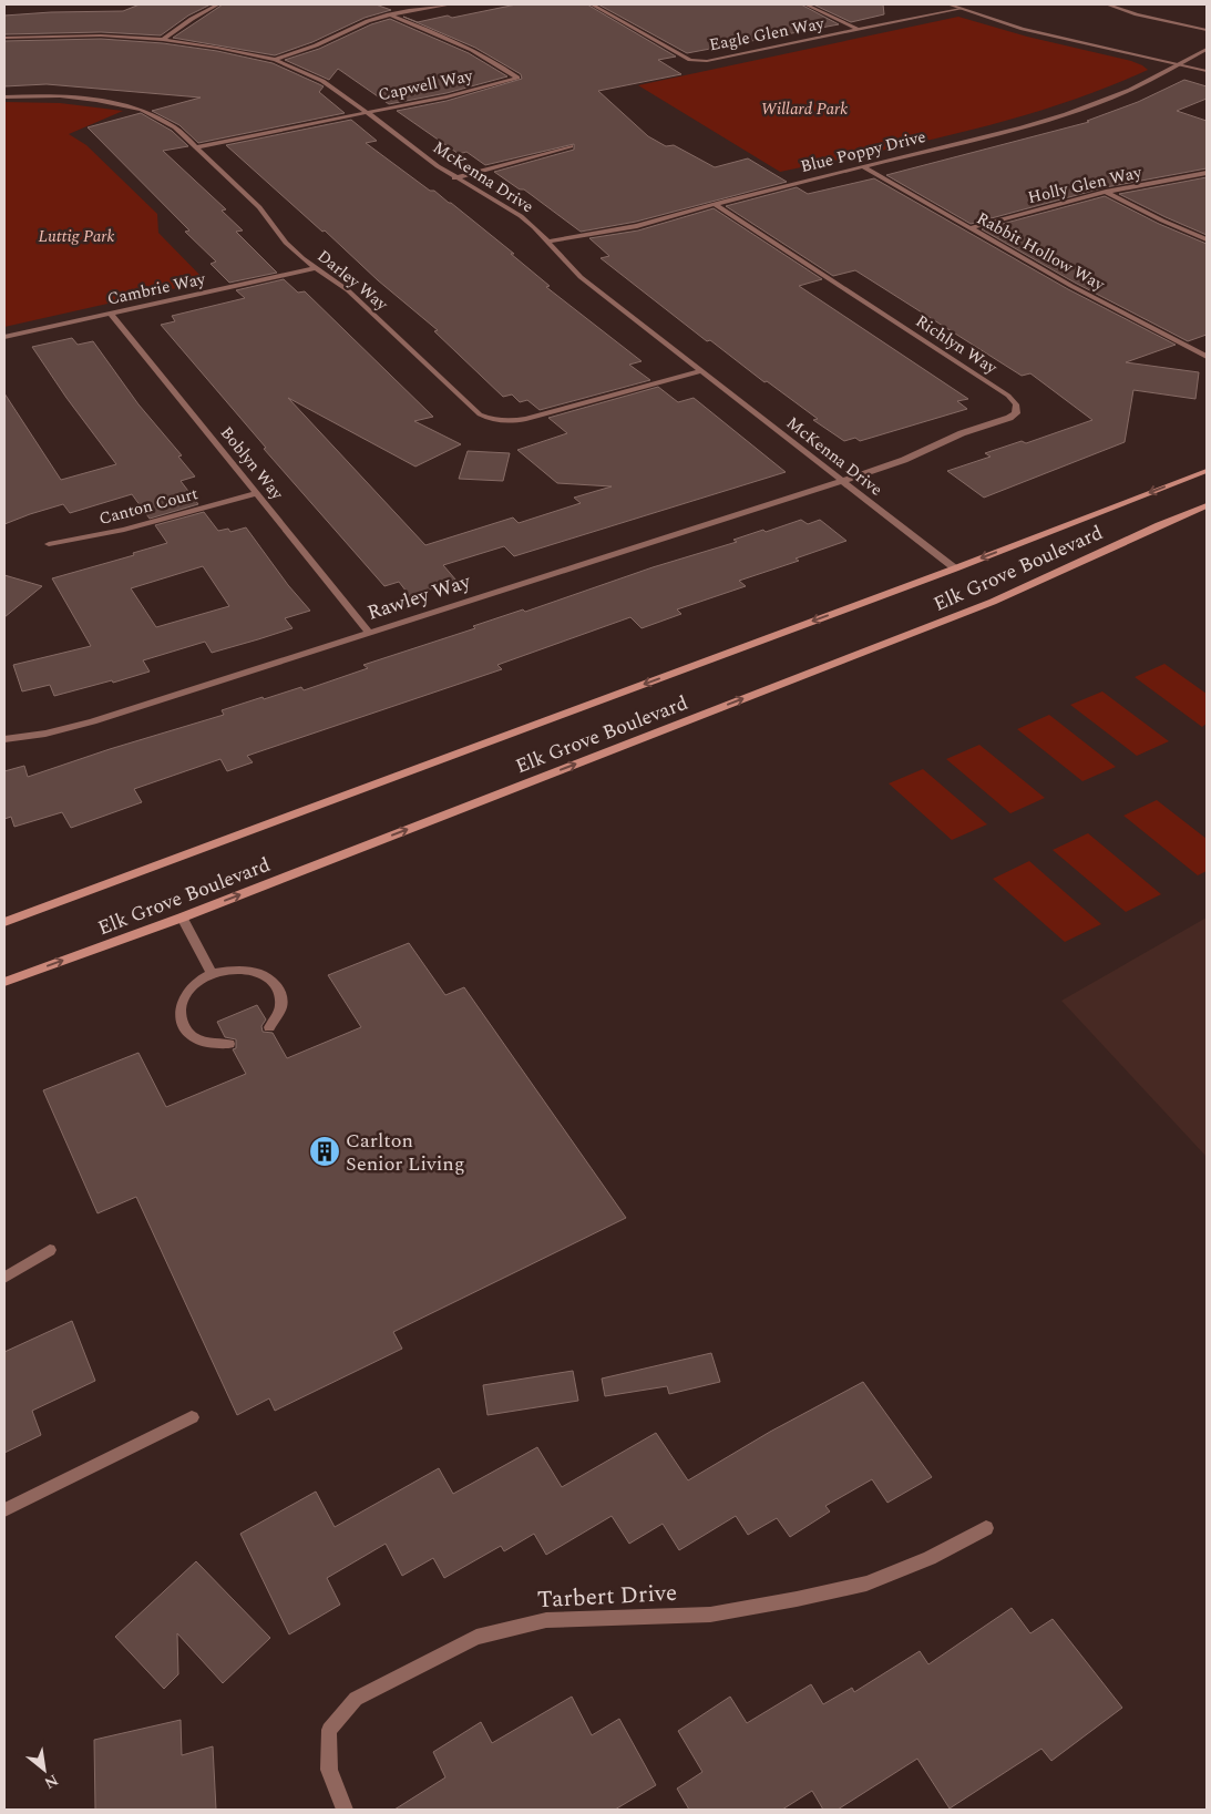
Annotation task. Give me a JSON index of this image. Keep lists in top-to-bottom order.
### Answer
{
  "streets": {
    "main road": ["Elk Grove Boulevard"],
    "street": [
      "Eagle Glen Way",
      "Capwell Way",
      "Blue Poppy Drive",
      "McKenna Drive",
      "Holly Glen Way",
      "Rabbit Hollow Way",
      "Darley Way",
      "Cambrie Way",
      "Richlyn Way",
      "Boblyn Way",
      "Canton Court",
      "Rawley Way",
      "Tarbert Drive"
    ]
  },
  "crossings": [
    ["Capwell Way", "McKenna Drive"],
    ["Capwell Way", "Darley Way"],
    ["Blue Poppy Drive", "McKenna Drive"],
    ["Blue Poppy Drive", "Rabbit Hollow Way"],
    ["Blue Poppy Drive", "Richlyn Way"],
    ["McKenna Drive", "Darley Way"],
    ["McKenna Drive", "Richlyn Way"],
    ["McKenna Drive", "Elk Grove Boulevard"],
    ["McKenna Drive", "Rawley Way"],
    ["Holly Glen Way", "Rabbit Hollow Way"],
    ["Darley Way", "Cambrie Way"],
    ["Cambrie Way", "Boblyn Way"],
    ["Richlyn Way", "Rawley Way"],
    ["Boblyn Way", "Canton Court"],
    ["Boblyn Way", "Rawley Way"]
  ],
  "parks": ["Willard Park", "Luttig Park"],
  "places": {
    "building": ["Carlton Senior Living"]
  },
  "north": "bottom right"
}
